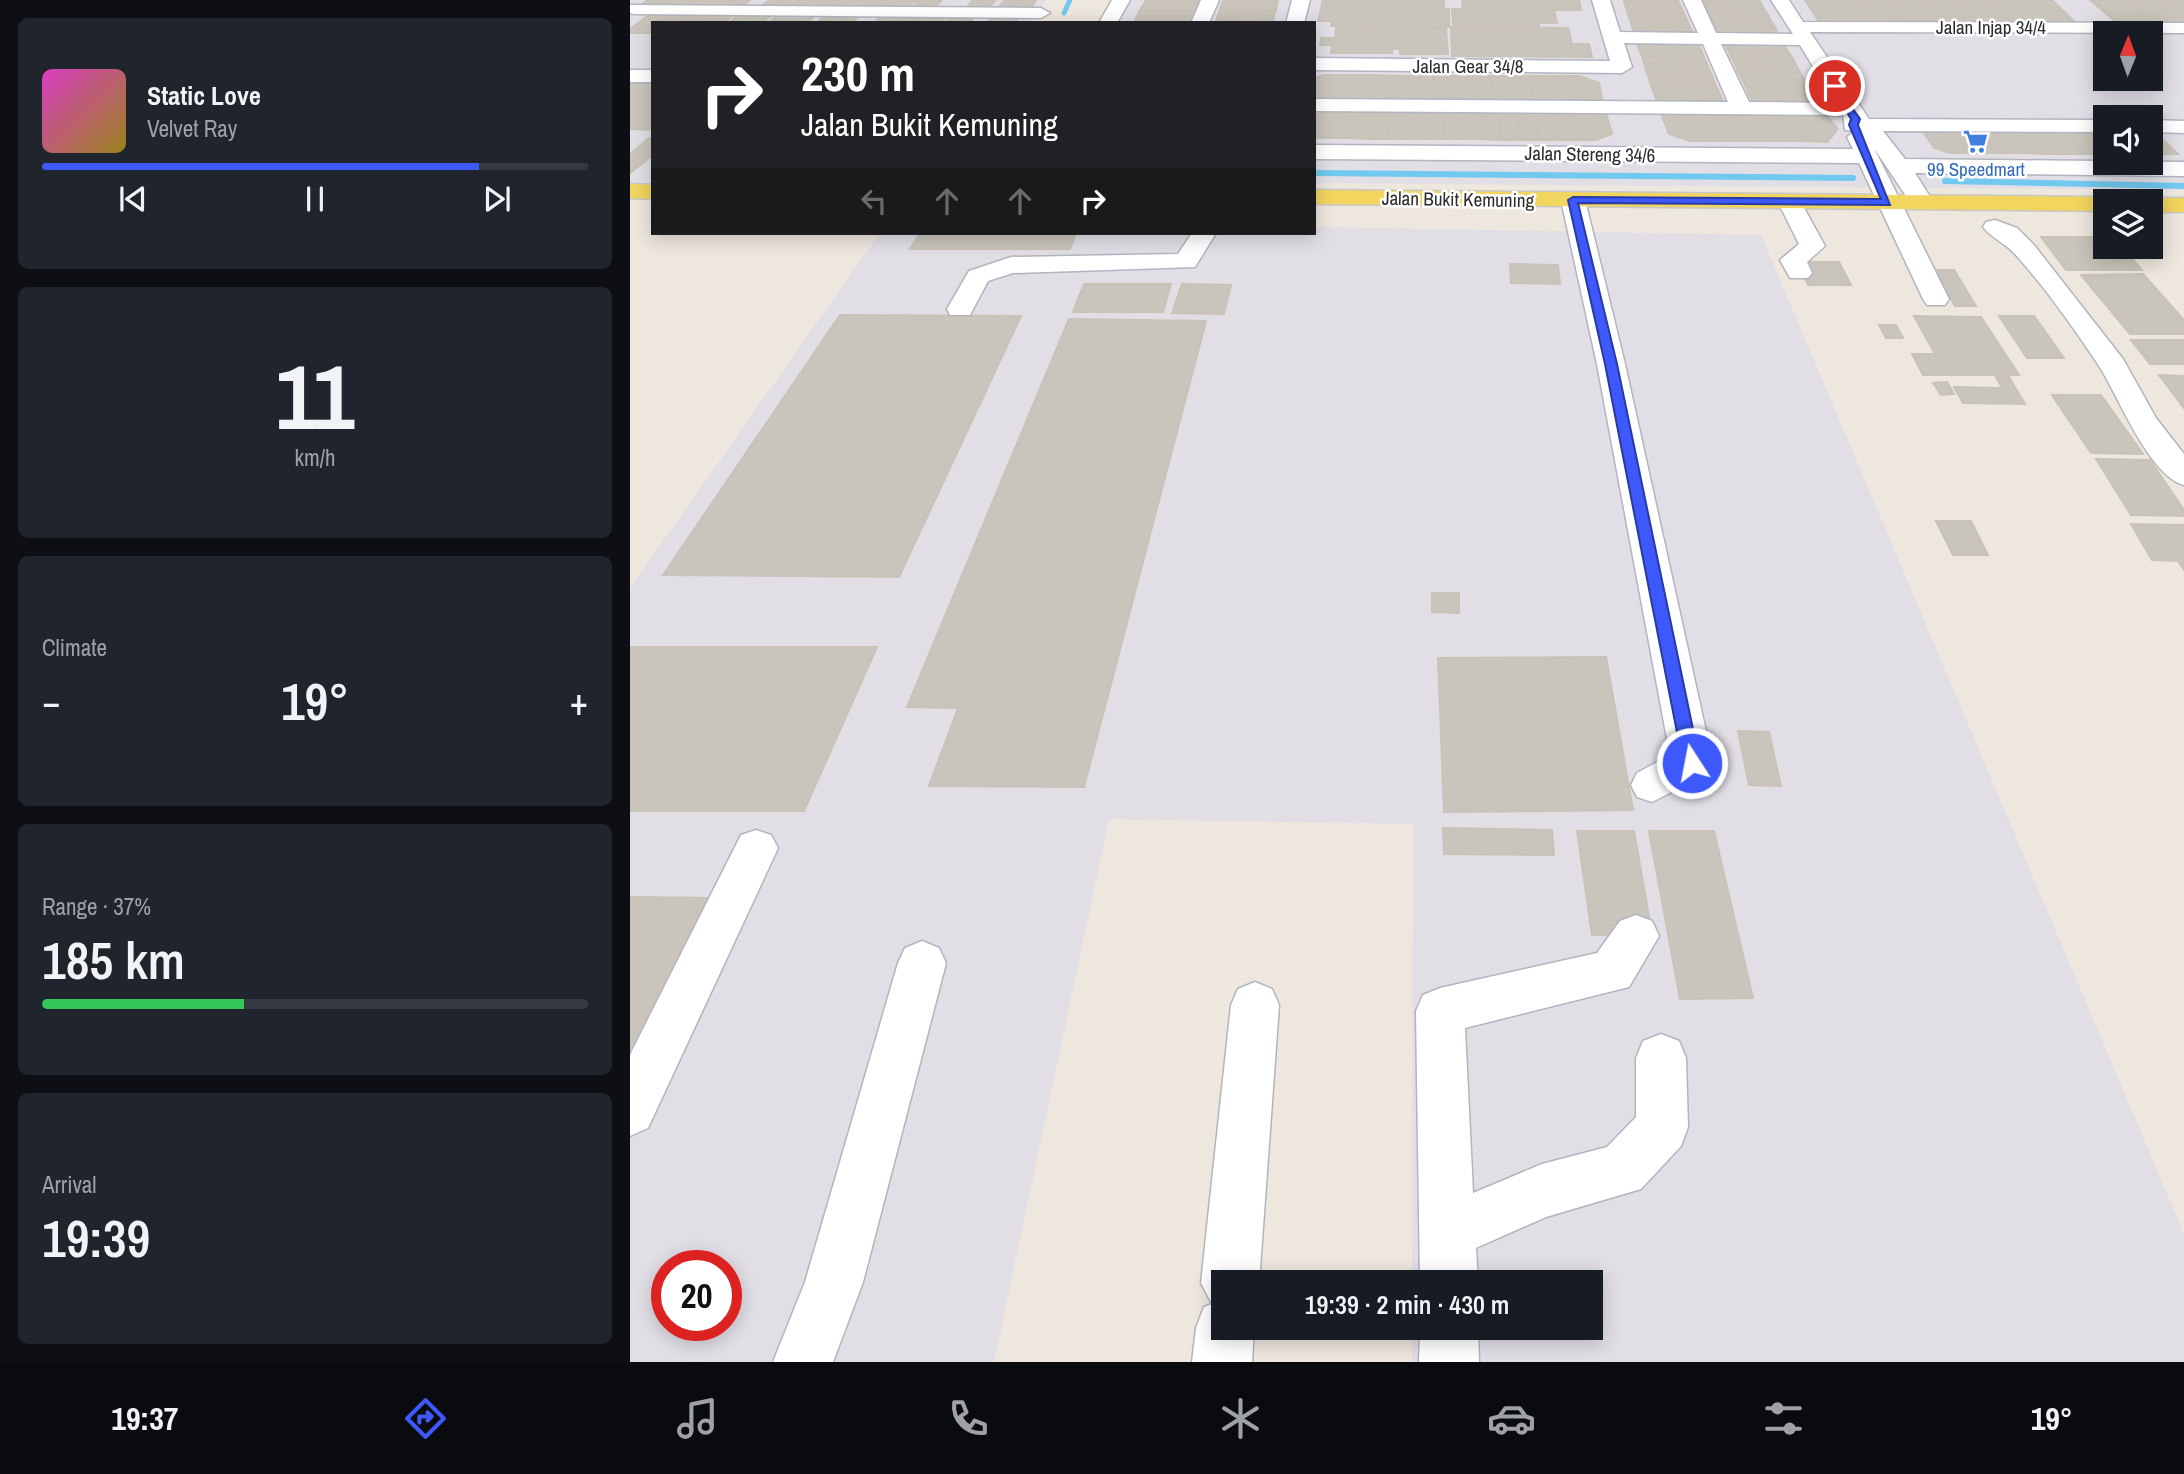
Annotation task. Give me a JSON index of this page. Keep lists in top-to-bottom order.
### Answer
{
  "streets": {
    "main road": ["Jalan Bukit Kemuning"],
    "street": ["Jalan Injap 34/4", "Jalan Gear 34/8", "Jalan Stereng 34/6"]
  },
  "places": {
    "supermarket": ["99 Speedmart"]
  },
  "north": "top",
  "page": {
    "turn": ["230 m", "Jalan Bukit Kemuning"],
    "song": ["Static Love", "Velvet Ray"],
    "tile": [
      ["11", "km/h"],
      "Climate",
      ["Range · 37%", "185 km"],
      ["Arrival", "19:39"]
    ],
    "heat": ["−", "19°", "+"],
    "limit": "20",
    "trip": "19:39 · 2 min · 430 m",
    "tabs": ["19:37", "19°"]
  }
}
